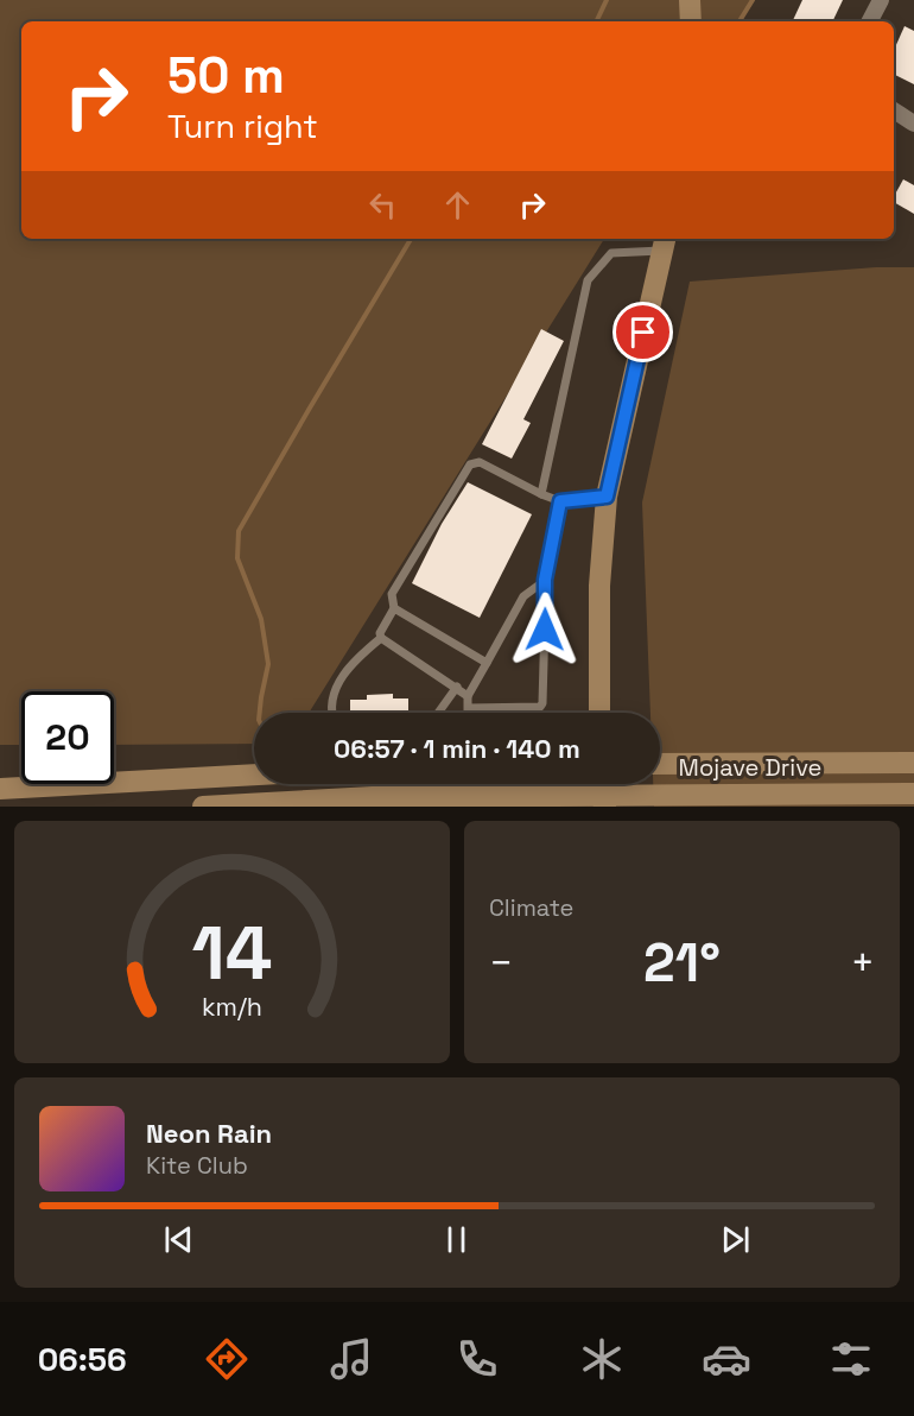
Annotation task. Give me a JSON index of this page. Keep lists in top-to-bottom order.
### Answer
{
  "streets": {
    "main road": ["Mojave Drive"]
  },
  "page": {
    "turn": ["50 m", "Turn right"],
    "limit": "20",
    "trip": "06:57 · 1 min · 140 m",
    "tile": "Climate",
    "heat": ["−", "21°", "+"],
    "song": ["Neon Rain", "Kite Club"],
    "tabs": "06:56",
    "gauge": ["14", "km/h"]
  }
}
